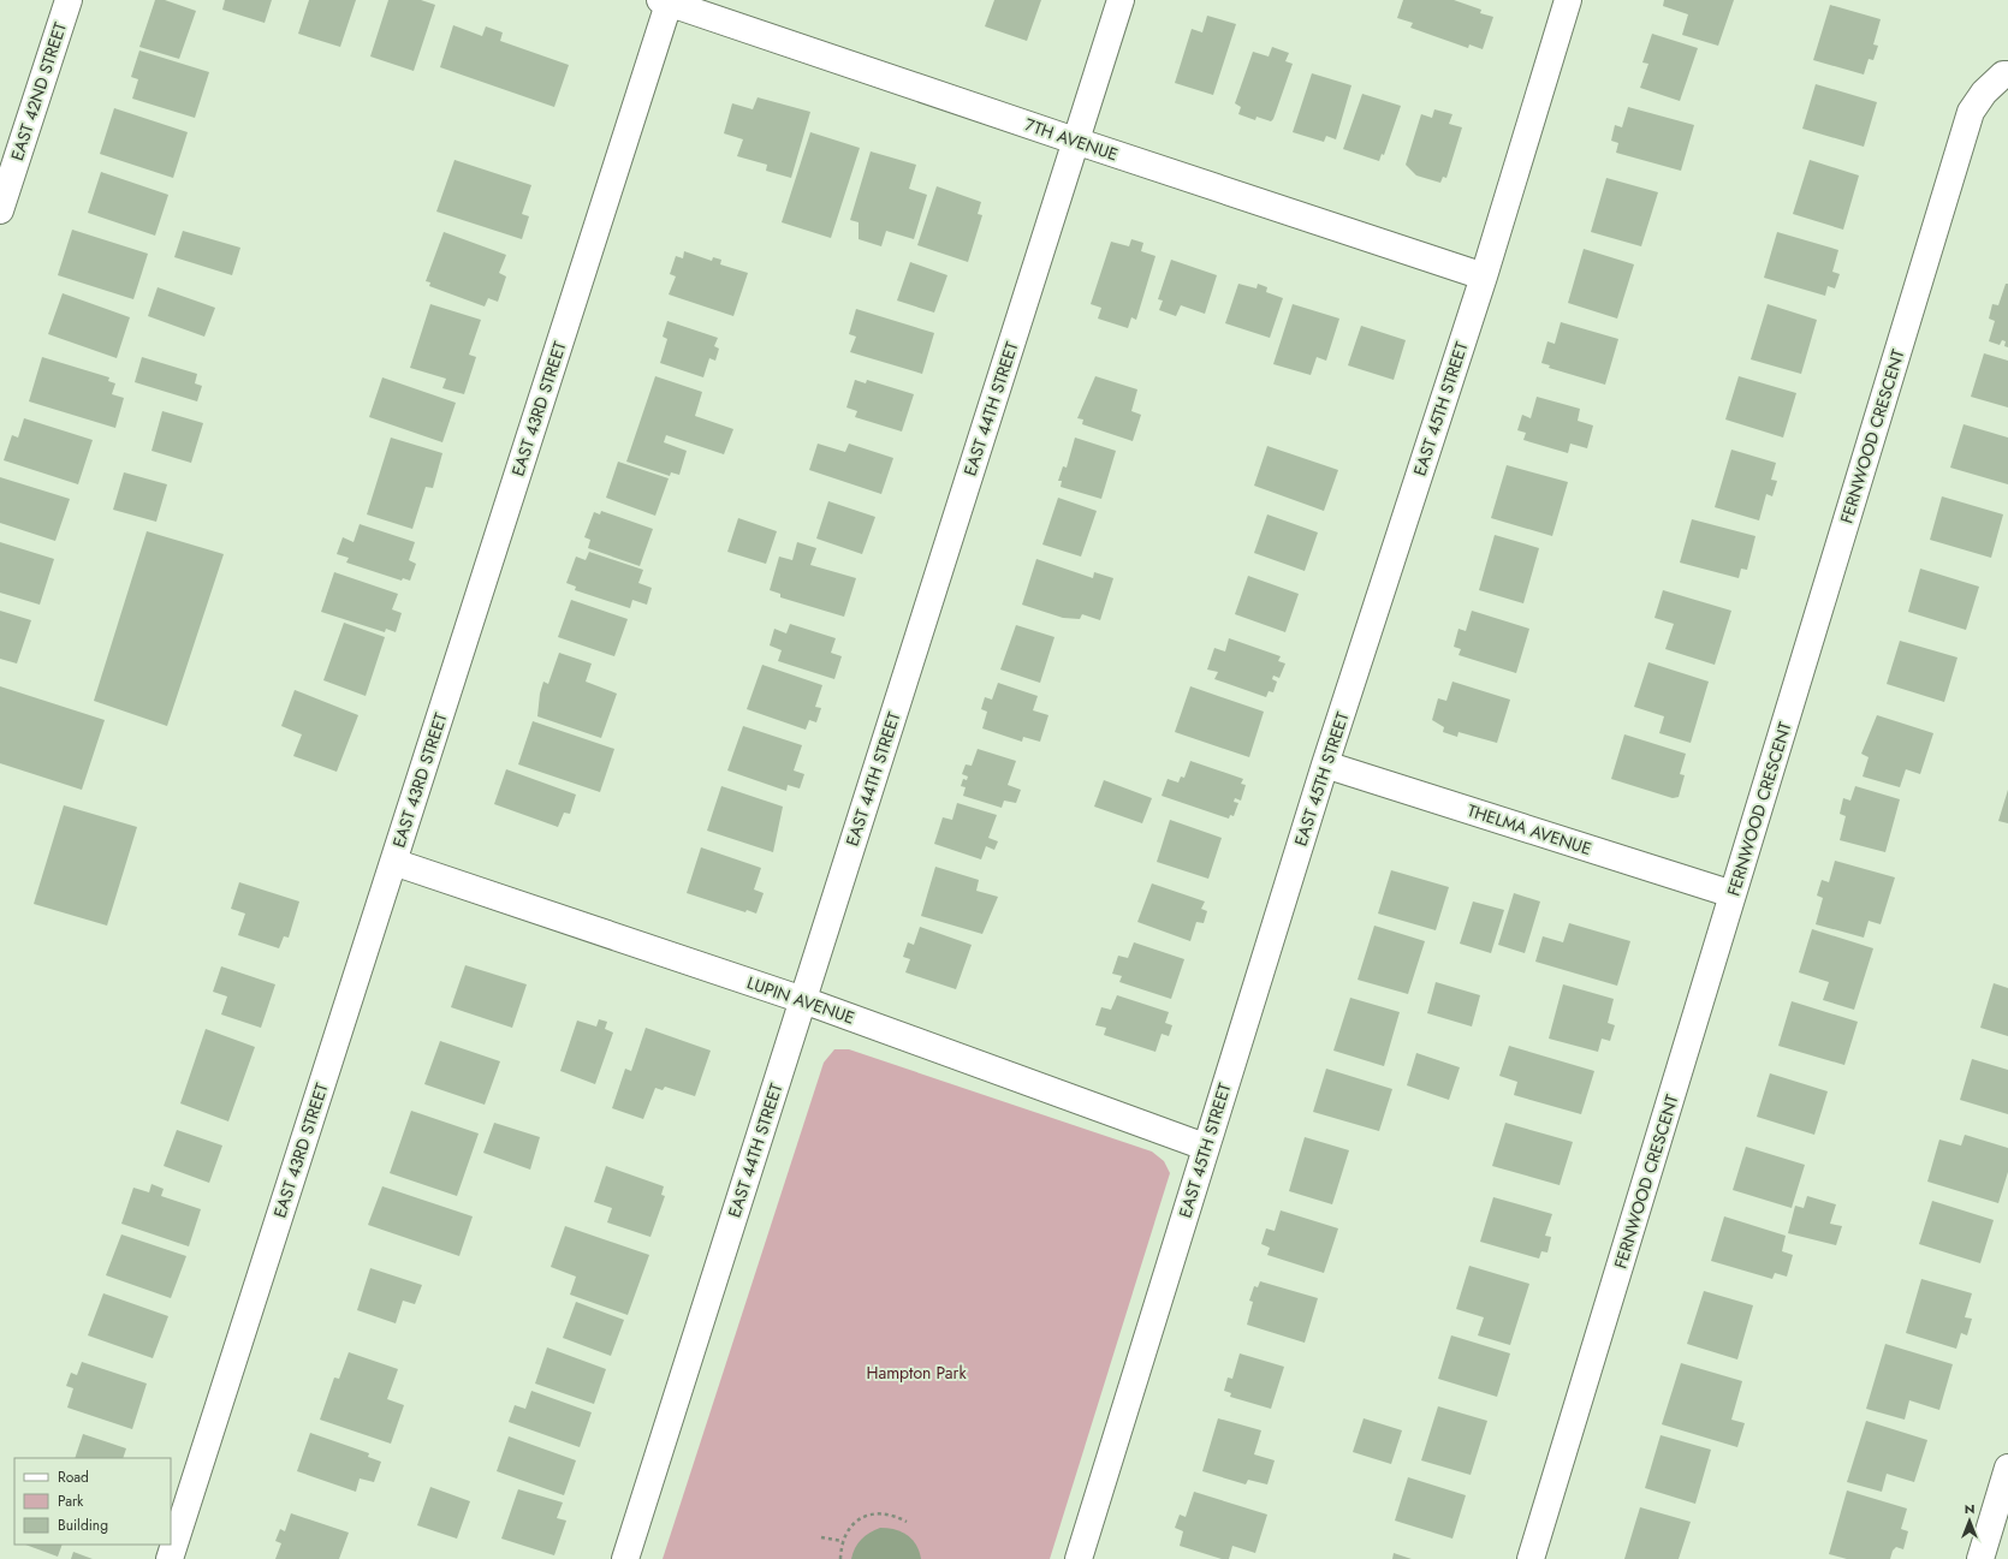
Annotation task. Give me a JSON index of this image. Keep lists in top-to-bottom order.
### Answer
{
  "streets": {
    "street": [
      "EAST 42ND STREET",
      "7TH AVENUE",
      "EAST 43RD STREET",
      "EAST 44TH STREET",
      "EAST 45TH STREET",
      "FERNWOOD CRESCENT",
      "THELMA AVENUE",
      "LUPIN AVENUE"
    ]
  },
  "crossings": [
    ["7TH AVENUE", "EAST 43RD STREET"],
    ["7TH AVENUE", "EAST 44TH STREET"],
    ["7TH AVENUE", "EAST 45TH STREET"],
    ["EAST 43RD STREET", "LUPIN AVENUE"],
    ["EAST 44TH STREET", "LUPIN AVENUE"],
    ["EAST 45TH STREET", "THELMA AVENUE"],
    ["EAST 45TH STREET", "LUPIN AVENUE"],
    ["FERNWOOD CRESCENT", "THELMA AVENUE"]
  ],
  "parks": ["Hampton Park"],
  "legend": ["Road", "Park", "Building"],
  "north": "top"
}
